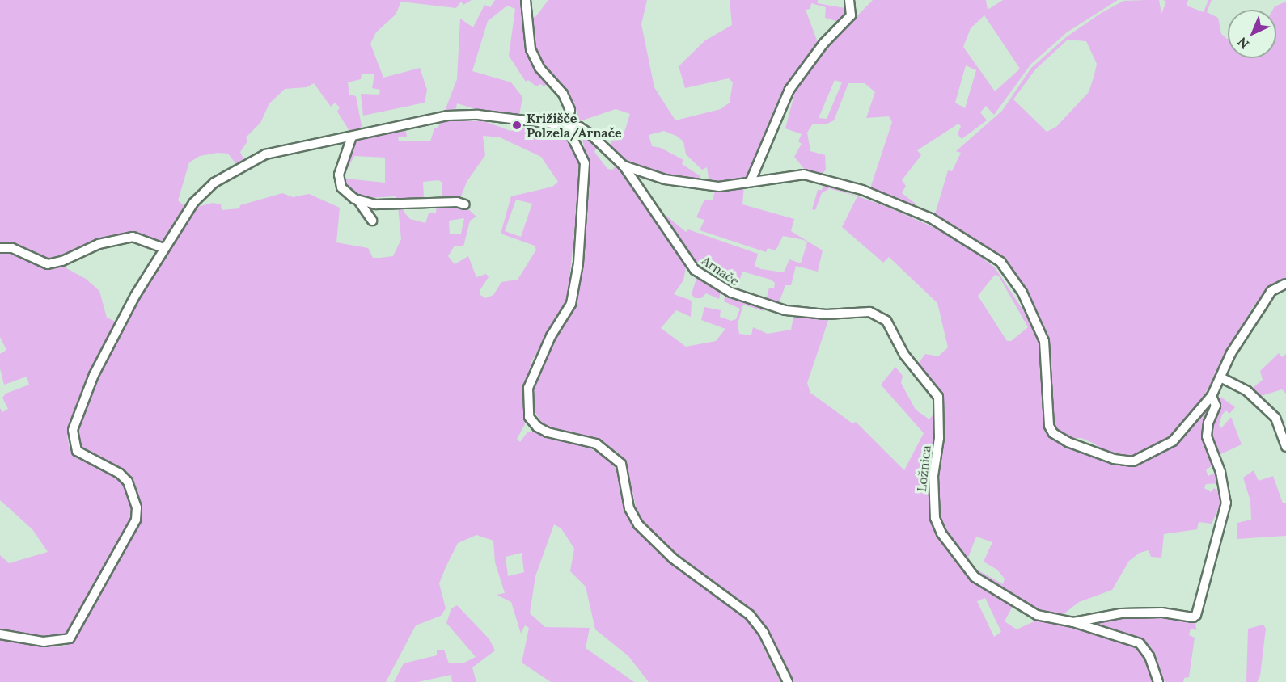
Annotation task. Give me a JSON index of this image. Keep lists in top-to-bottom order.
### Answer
{
  "streets": {
    "street": ["Arnače", "Ložnica"]
  },
  "crossings": [
    ["Arnače", "Ložnica"]
  ],
  "places": ["Križišče Polzela/Arnače"],
  "north": "bottom left"
}
